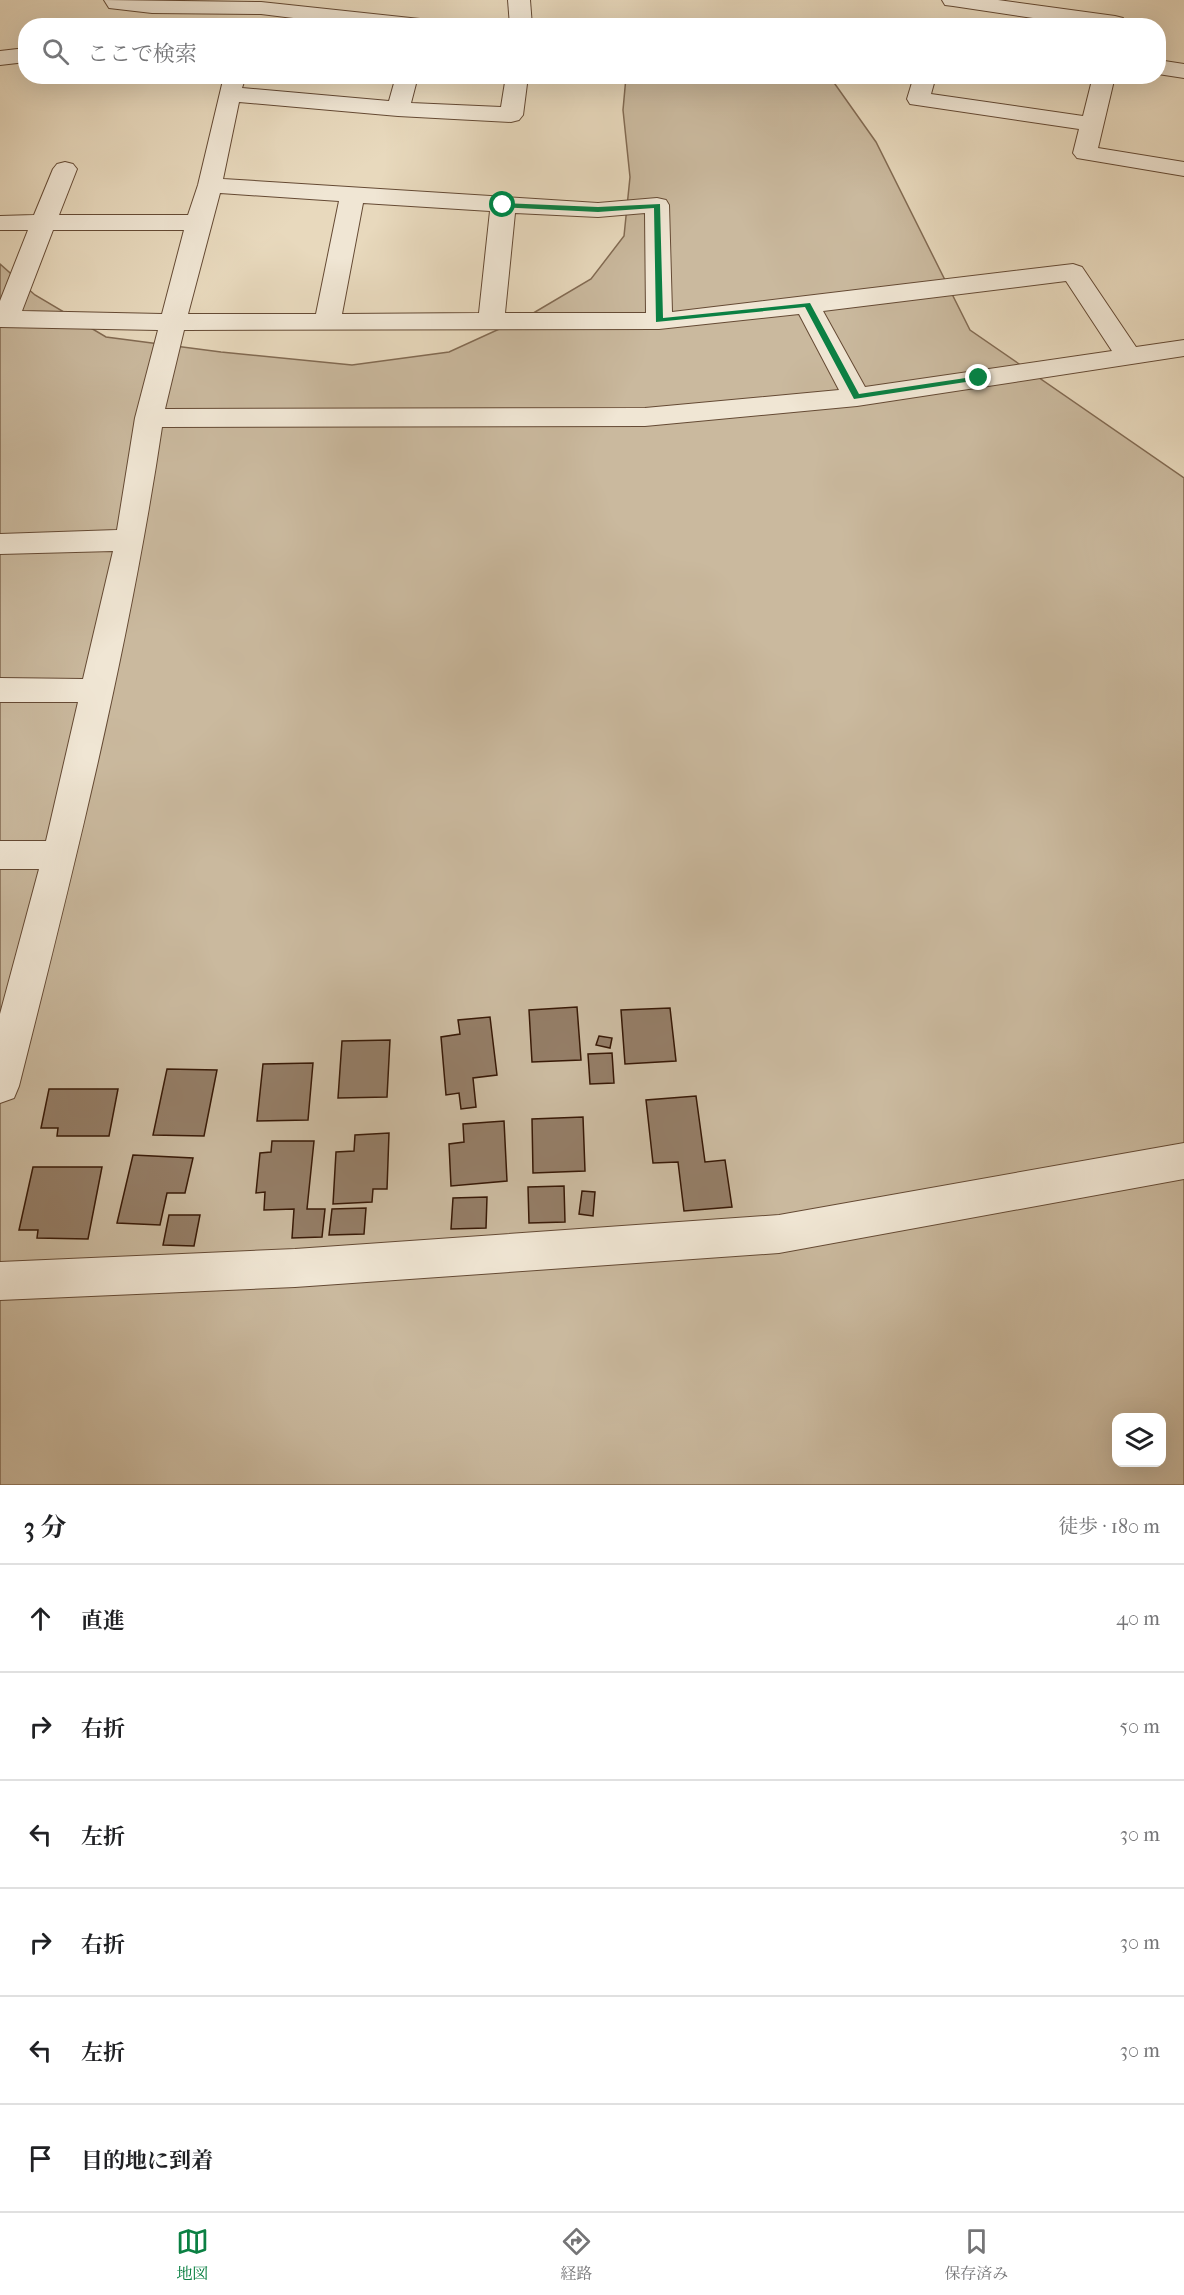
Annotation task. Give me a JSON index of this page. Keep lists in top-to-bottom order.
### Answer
{
  "page": {
    "search": "ここで検索",
    "heading": ["3 分", "徒歩 · 180 m"],
    "list": [
      ["直進", "40 m"],
      ["右折", "50 m"],
      ["左折", "30 m"],
      ["右折", "30 m"],
      ["左折", "30 m"],
      "目的地に到着"
    ],
    "nav": ["地図", "経路", "保存済み"]
  }
}
